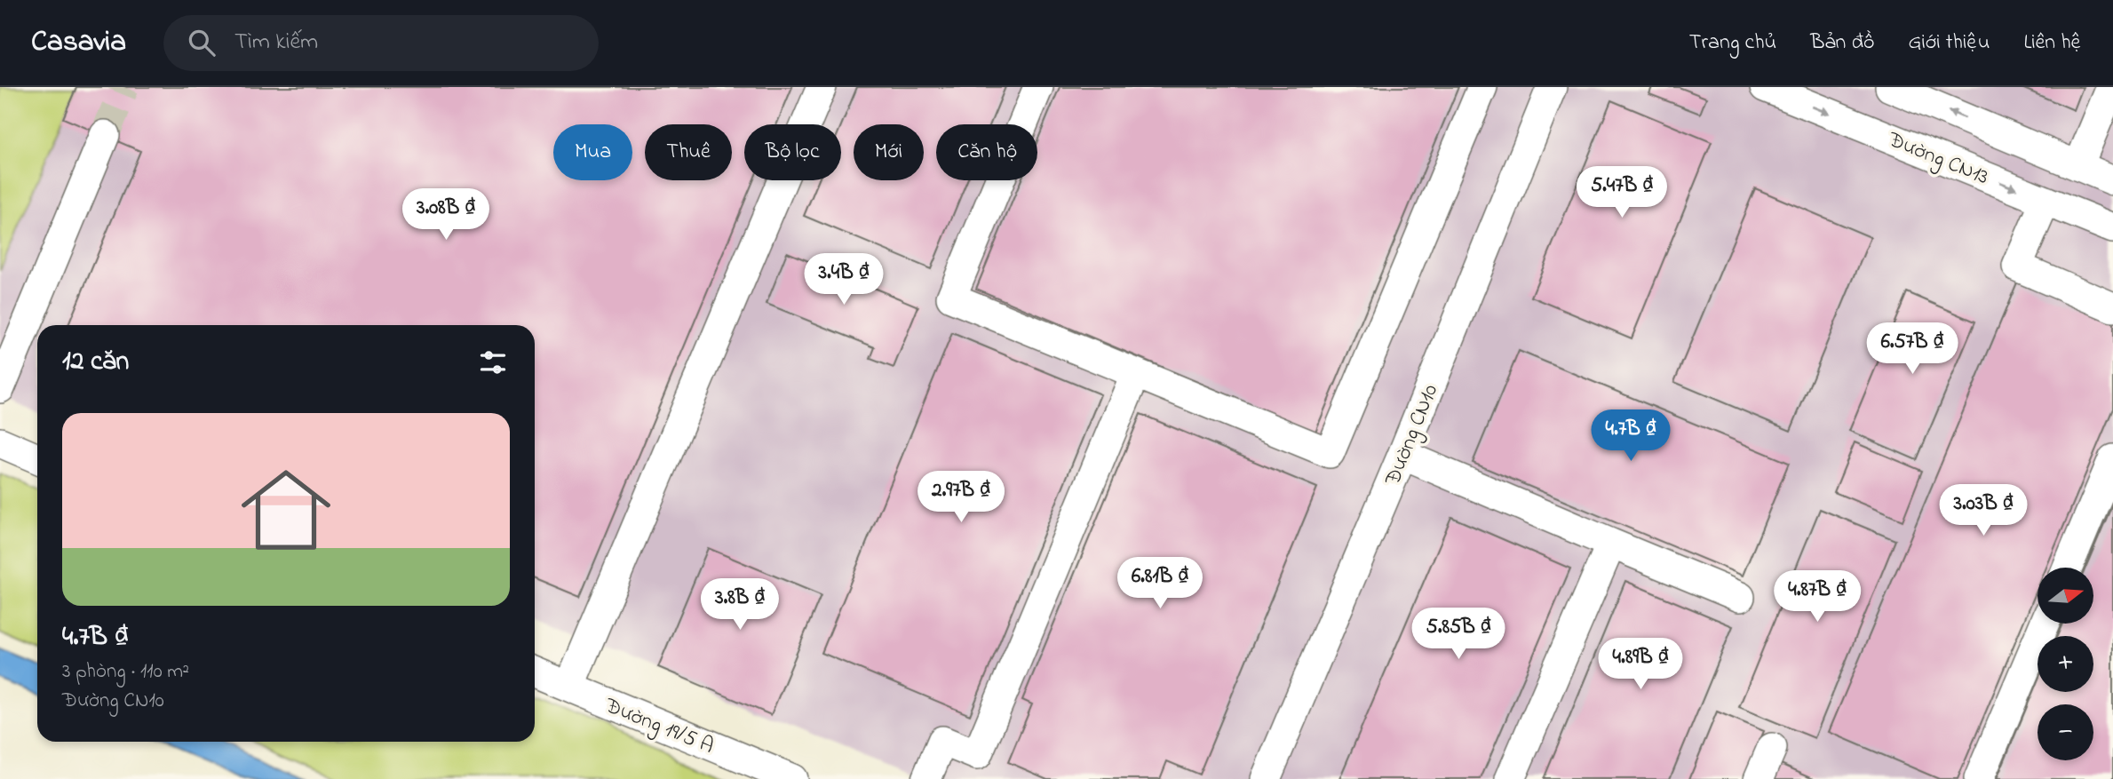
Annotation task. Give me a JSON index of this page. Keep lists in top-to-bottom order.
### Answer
{
  "streets": {
    "street": ["Đường CN13", "Đường CN10", "Đường 19/5 A"]
  },
  "north": "right",
  "page": {
    "header": "Casavia",
    "search": "Tìm kiếm",
    "nav": [
      "Trang chủ",
      "Bản đồ",
      "Giới thiệu",
      "Liên hệ"
    ],
    "chip": [
      "Mua",
      "Thuê",
      "Bộ lọc",
      "Mới",
      "Căn hộ"
    ],
    "price": [
      "5.47B ₫",
      "3.08B ₫",
      "3.4B ₫",
      "6.57B ₫",
      "4.7B ₫",
      "2.97B ₫",
      "3.03B ₫",
      "6.81B ₫",
      "4.87B ₫",
      "3.8B ₫",
      "5.85B ₫",
      "4.89B ₫"
    ],
    "heading": "12 căn",
    "list": [
      {
        "name": "4.7B ₫",
        "note": "3 phòng · 110 m² · Đường CN10"
      }
    ],
    "map_buttons": ["+", "−"]
  }
}
